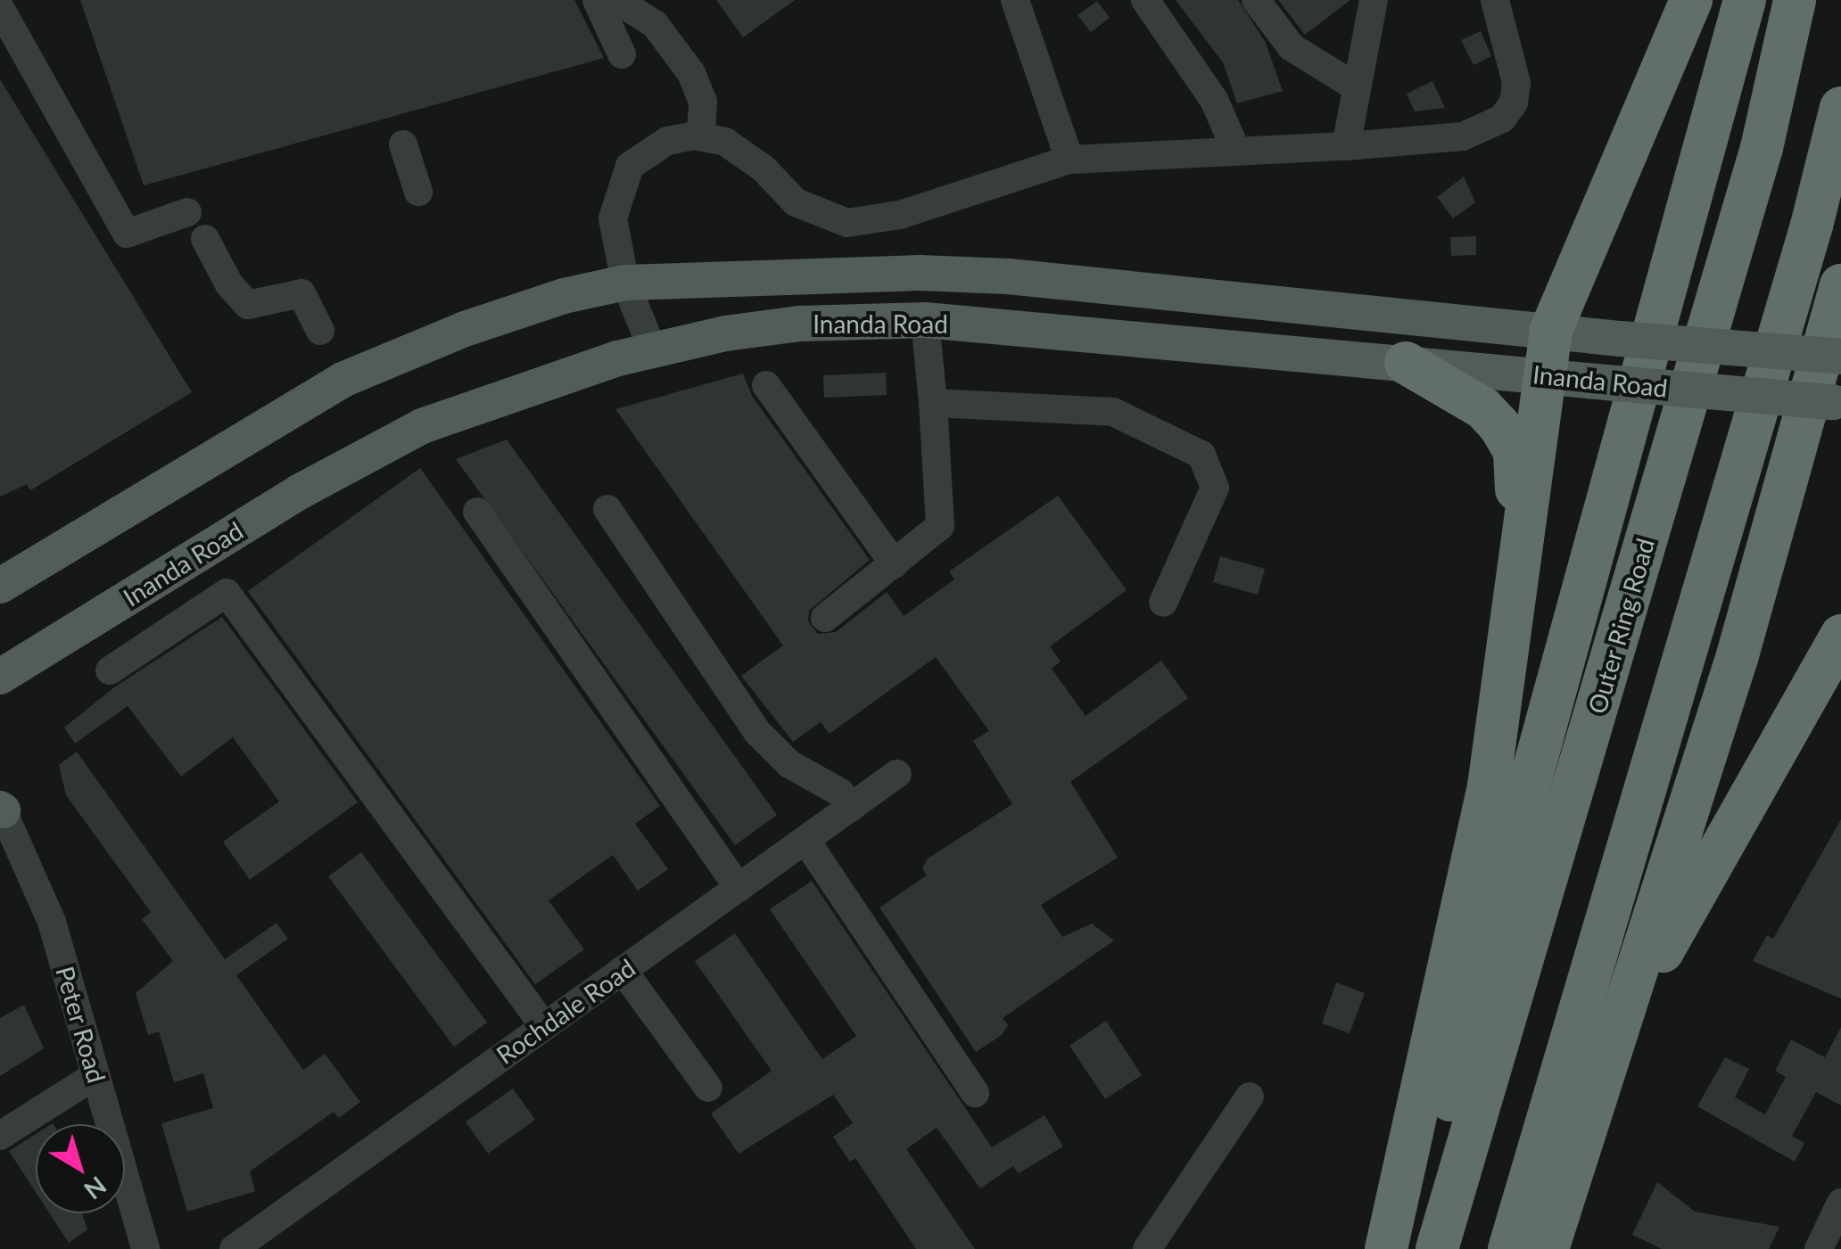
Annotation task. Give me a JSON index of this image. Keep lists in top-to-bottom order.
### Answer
{
  "streets": {
    "highway": ["Outer Ring Road"],
    "main road": ["Inanda Road"],
    "street": ["Rochdale Road", "Peter Road"]
  },
  "north": "bottom right"
}
